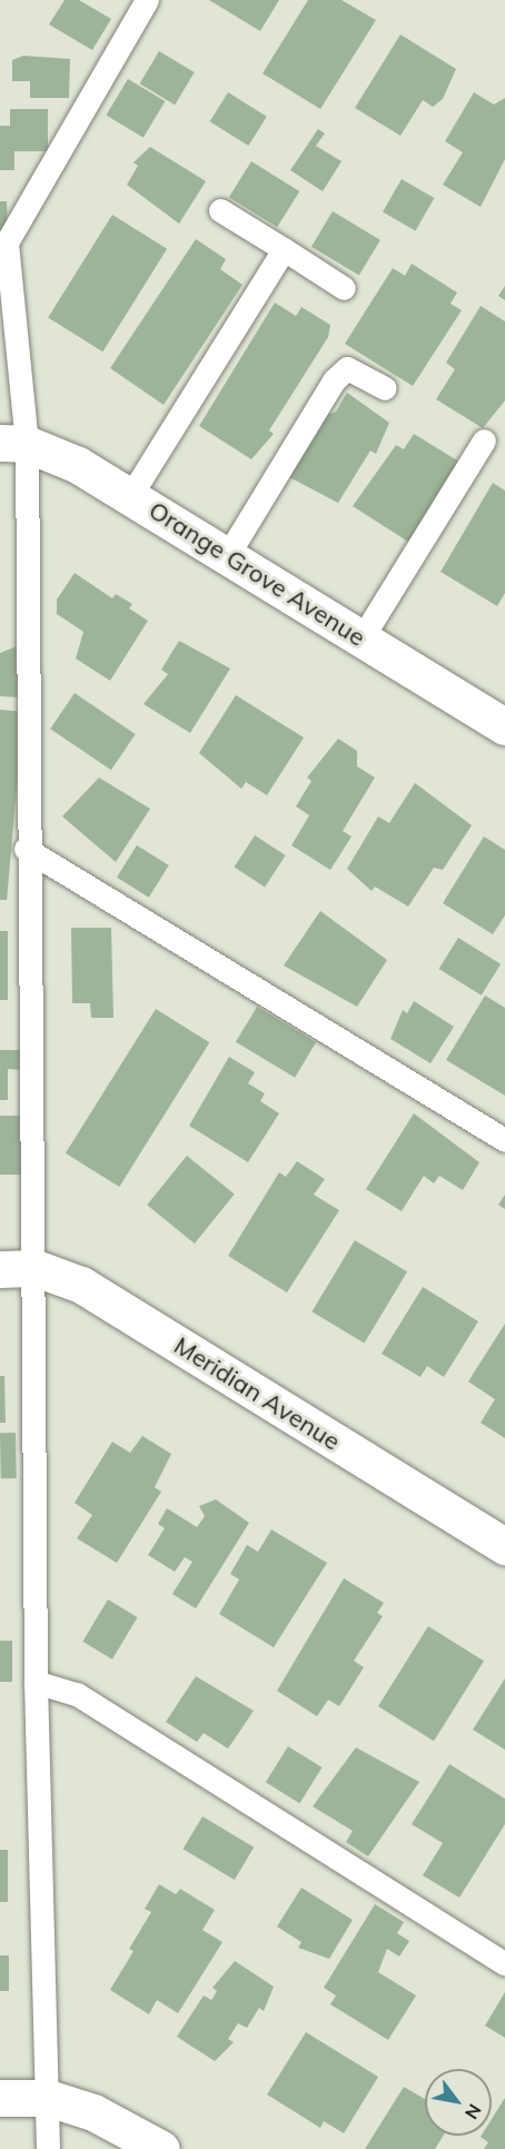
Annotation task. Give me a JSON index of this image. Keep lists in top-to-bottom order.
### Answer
{
  "streets": {
    "street": ["Orange Grove Avenue", "Meridian Avenue"]
  },
  "north": "bottom right"
}
